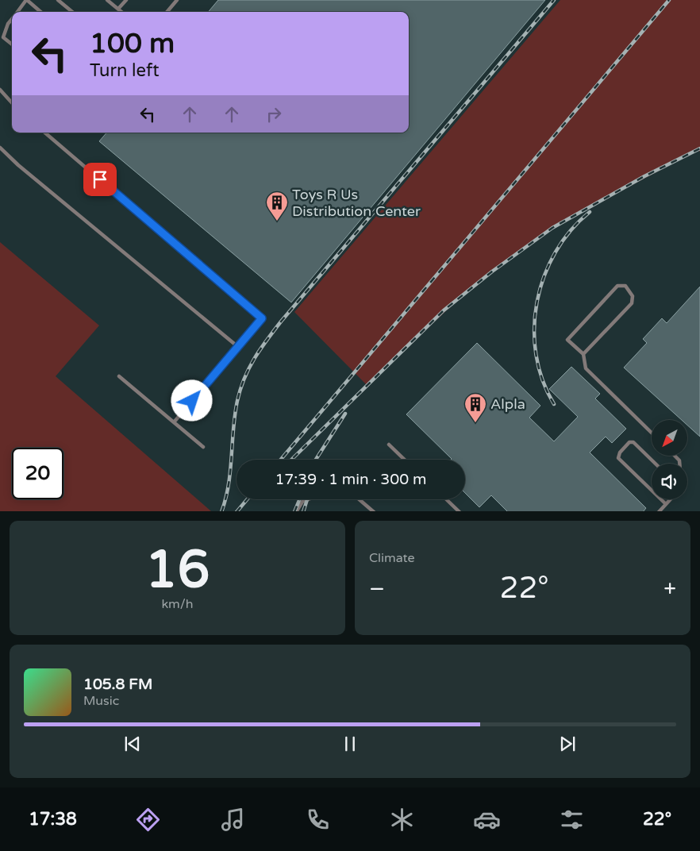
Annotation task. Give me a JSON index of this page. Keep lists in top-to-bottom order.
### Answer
{
  "places": {
    "building": ["Toys R Us Distribution Center", "Alpla"]
  },
  "north": "bottom left",
  "page": {
    "turn": ["100 m", "Turn left"],
    "limit": "20",
    "trip": "17:39 · 1 min · 300 m",
    "tile": [
      ["16", "km/h"],
      "Climate"
    ],
    "heat": ["−", "22°", "+"],
    "song": ["105.8 FM", "Music"],
    "tabs": ["17:38", "22°"]
  }
}
